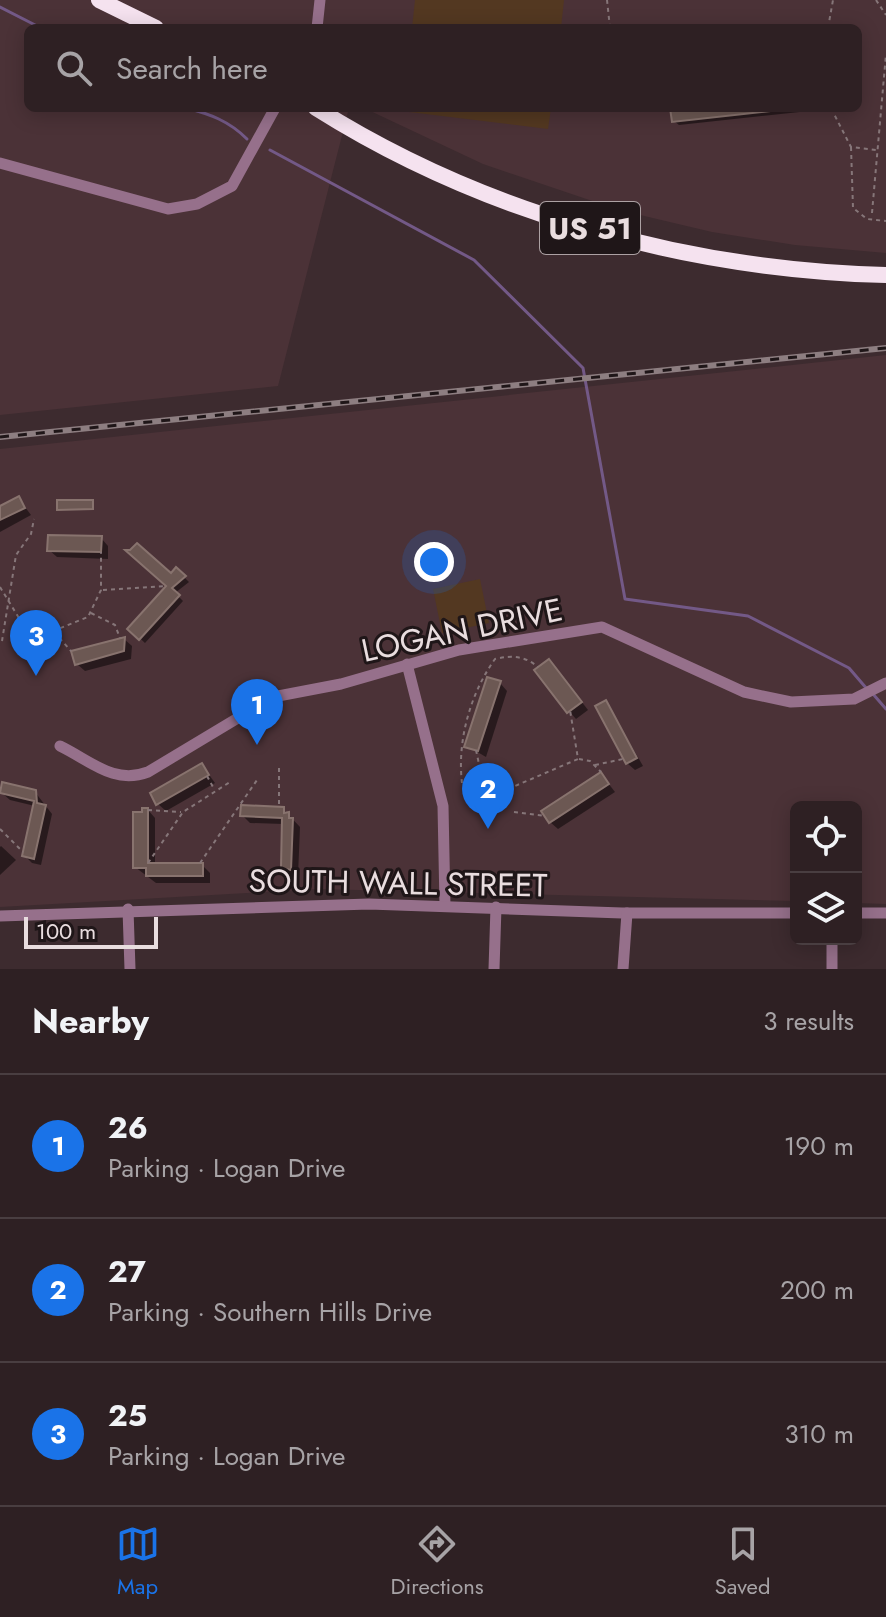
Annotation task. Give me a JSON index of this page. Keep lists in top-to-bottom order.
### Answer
{
  "streets": {
    "highway": ["US 51"],
    "street": ["LOGAN DRIVE", "SOUTH WALL STREET"]
  },
  "scale_bar": "100 m",
  "page": {
    "search": "Search here",
    "pins": ["3", "1", "2"],
    "scale": "100 m",
    "heading": ["Nearby", "3 results"],
    "list": [
      {
        "mark": "1",
        "name": "26",
        "note": "Parking · Logan Drive",
        "value": "190 m"
      },
      {
        "mark": "2",
        "name": "27",
        "note": "Parking · Southern Hills Drive",
        "value": "200 m"
      },
      {
        "mark": "3",
        "name": "25",
        "note": "Parking · Logan Drive",
        "value": "310 m"
      }
    ],
    "nav": ["Map", "Directions", "Saved"]
  }
}
